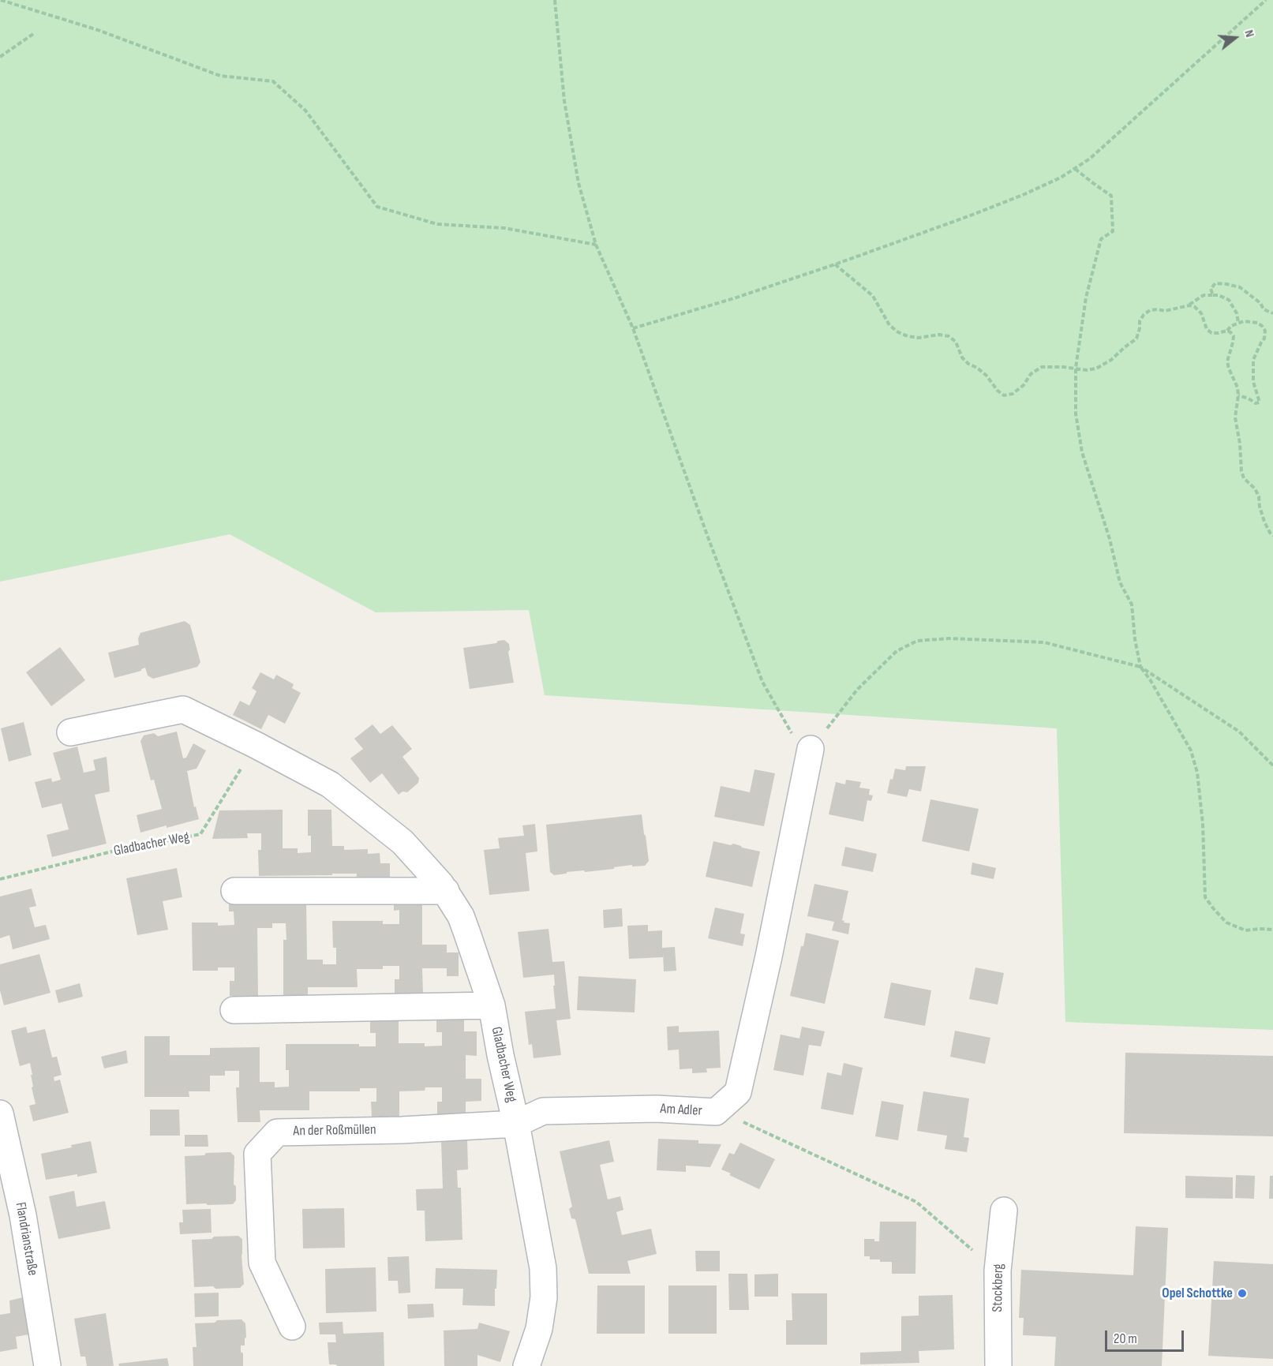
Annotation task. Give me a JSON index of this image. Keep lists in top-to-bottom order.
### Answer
{
  "streets": {
    "street": [
      "Gladbacher Weg",
      "Am Adler",
      "An der Roßmüllen",
      "Flandrianstraße",
      "Stockberg"
    ]
  },
  "crossings": [
    ["Gladbacher Weg", "Am Adler"],
    ["Gladbacher Weg", "An der Roßmüllen"],
    ["Am Adler", "An der Roßmüllen"]
  ],
  "places": ["Opel Schottke"],
  "scale_bar": "20 m",
  "north": "right"
}
